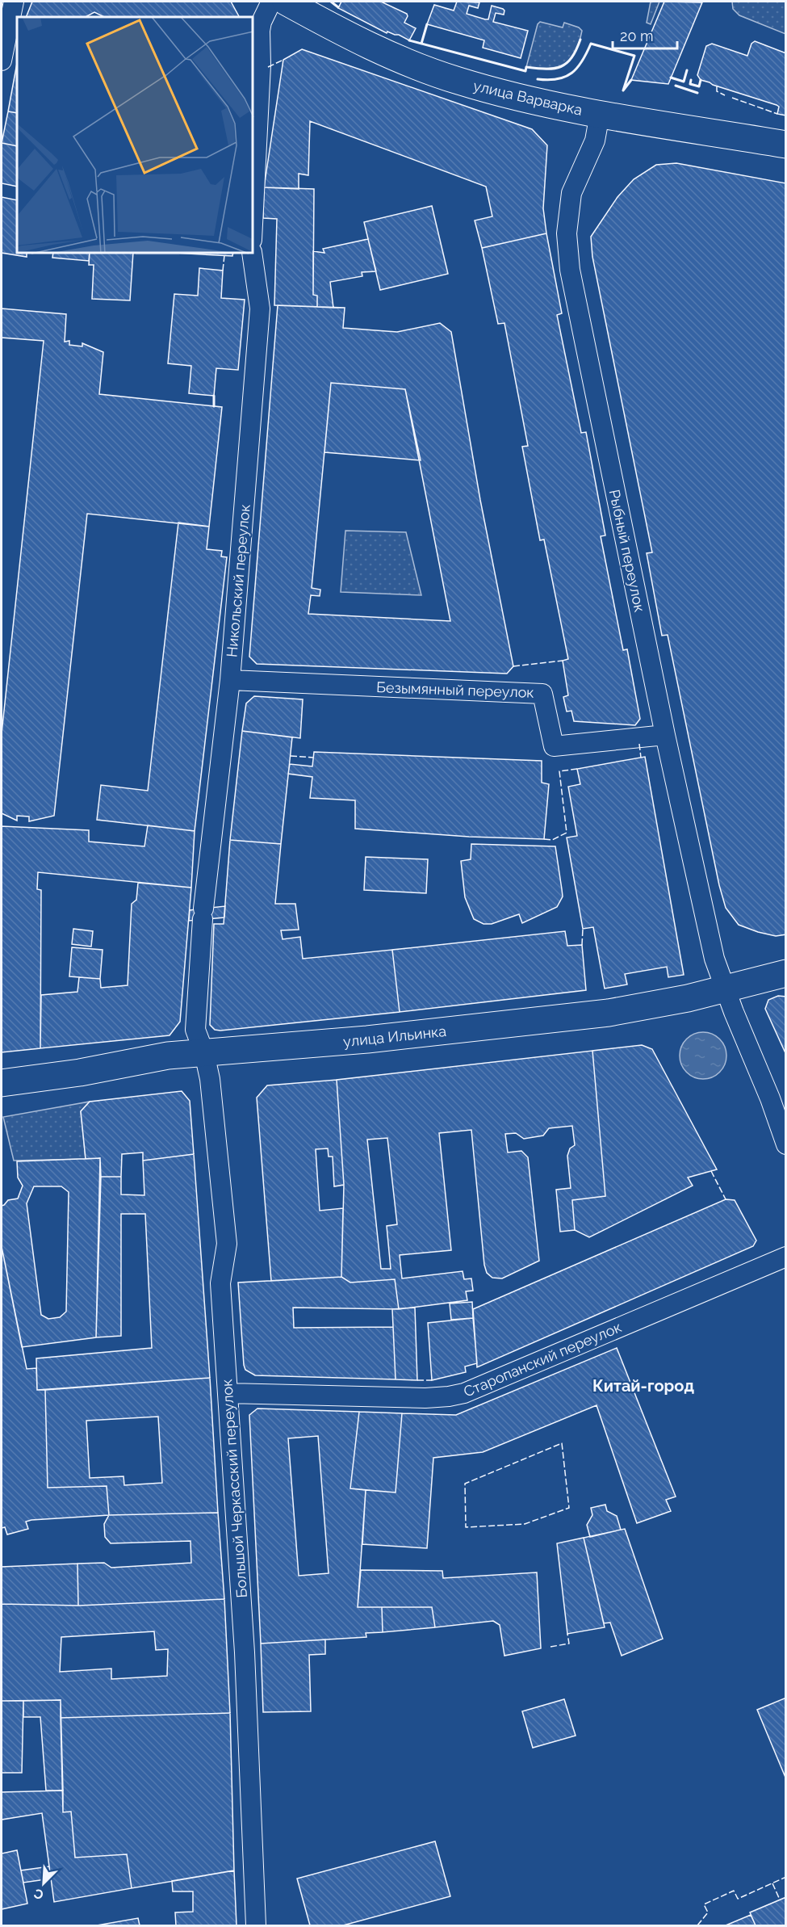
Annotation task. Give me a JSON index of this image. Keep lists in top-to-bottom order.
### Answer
{
  "streets": {
    "street": [
      "улица Варварка",
      "Рыбный переулок",
      "Никольский переулок",
      "Безымянный переулок",
      "улица Ильинка",
      "Старопанский переулок",
      "Большой Черкасский переулок"
    ]
  },
  "crossings": [
    ["улица Варварка", "Рыбный переулок"],
    ["Рыбный переулок", "Безымянный переулок"],
    ["Рыбный переулок", "улица Ильинка"],
    ["Никольский переулок", "Безымянный переулок"],
    ["Никольский переулок", "улица Ильинка"],
    ["Никольский переулок", "Большой Черкасский переулок"],
    ["улица Ильинка", "Большой Черкасский переулок"],
    ["Старопанский переулок", "Большой Черкасский переулок"]
  ],
  "districts": ["Китай-город"],
  "scale_bar": "20 m",
  "north": "bottom left"
}
